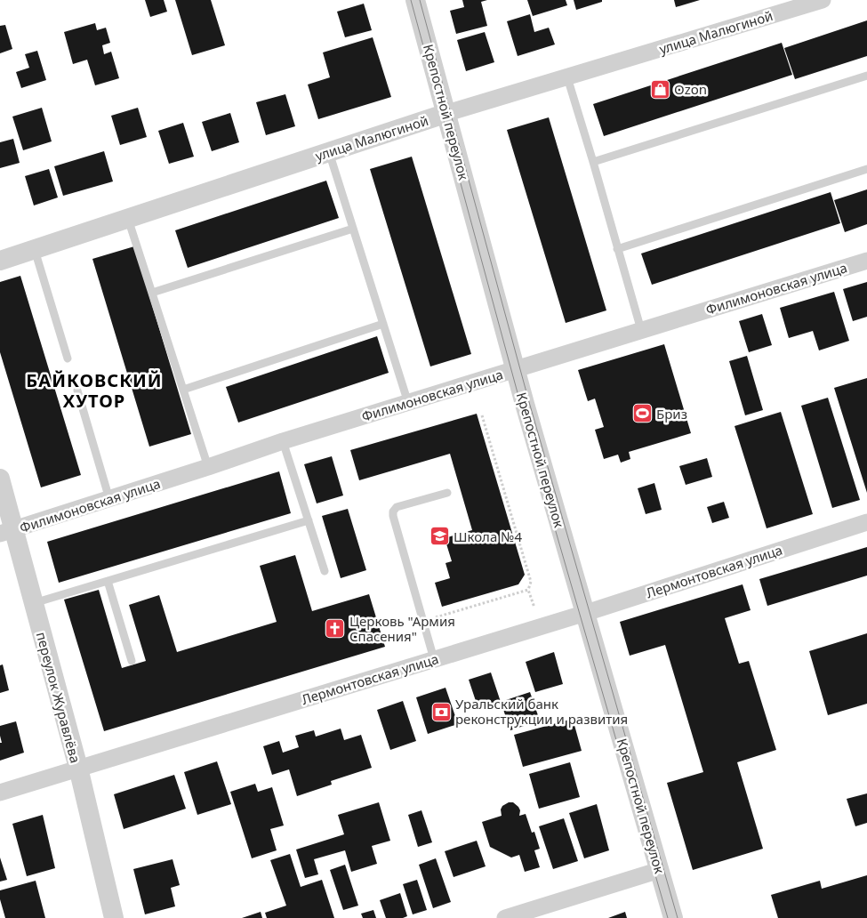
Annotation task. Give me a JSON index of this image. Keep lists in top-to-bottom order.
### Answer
{
  "streets": {
    "street": [
      "улица Малюгиной",
      "Крепостной переулок",
      "Филимоновская улица",
      "Лермонтовская улица",
      "переулок Журавлёва"
    ]
  },
  "crossings": [
    ["улица Малюгиной", "Крепостной переулок"],
    ["Крепостной переулок", "Филимоновская улица"],
    ["Крепостной переулок", "Лермонтовская улица"],
    ["Филимоновская улица", "переулок Журавлёва"],
    ["Лермонтовская улица", "переулок Журавлёва"]
  ],
  "districts": ["БАЙКОВСКИЙ ХУТОР"],
  "places": {
    "shop": ["Ozon"],
    "sports": ["Бриз"],
    "school or university": ["Школа №4"],
    "church": ["Церковь \"Армия Спасения\""],
    "bank": ["Уральский банк реконструкции и развития"]
  }
}
